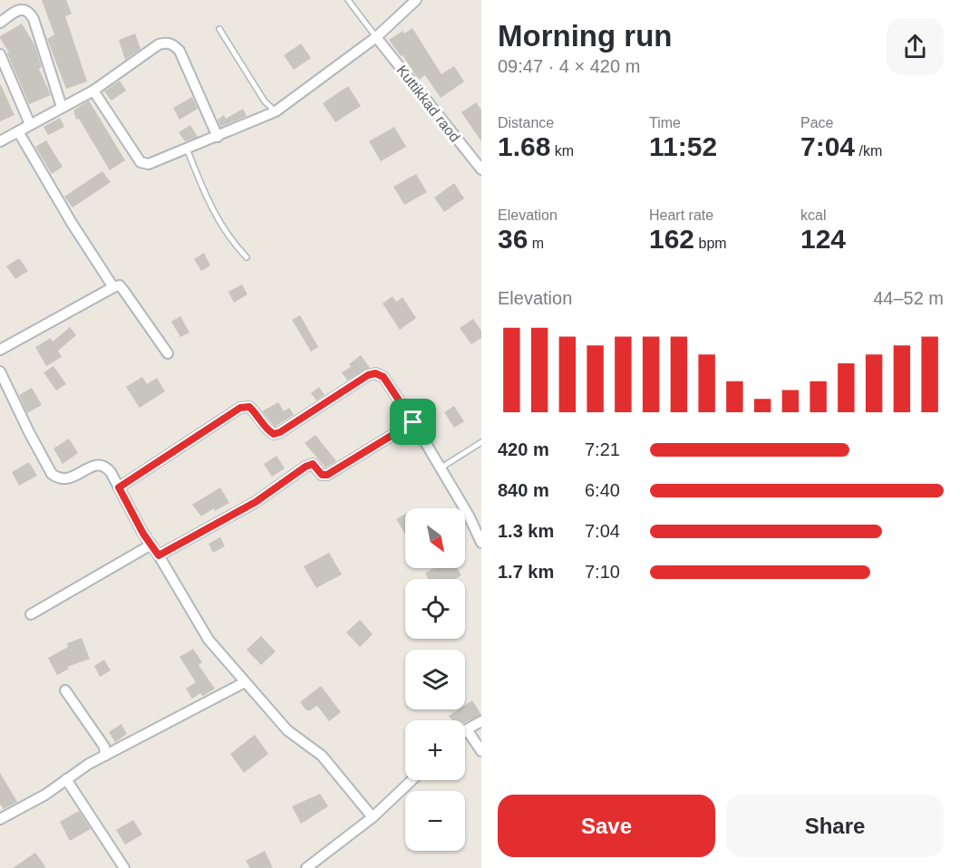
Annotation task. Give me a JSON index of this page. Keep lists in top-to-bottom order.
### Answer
{
  "streets": {
    "street": ["Kuttikkad raod"]
  },
  "north": "bottom right",
  "page": {
    "heading": ["Morning run", "09:47 · 4 × 420 m"],
    "stats": [
      ["Distance", "1.68 km"],
      ["Time", "11:52"],
      ["Pace", "7:04 /km"],
      ["Elevation", "36 m"],
      ["Heart rate", "162 bpm"],
      ["kcal", "124"]
    ],
    "chart": ["Elevation", "44–52 m"],
    "list": [
      {
        "name": "420 m",
        "note": "7:21"
      },
      {
        "name": "840 m",
        "note": "6:40"
      },
      {
        "name": "1.3 km",
        "note": "7:04"
      },
      {
        "name": "1.7 km",
        "note": "7:10"
      }
    ],
    "map_buttons": ["+", "−"],
    "buttons": ["Save", "Share"]
  }
}
